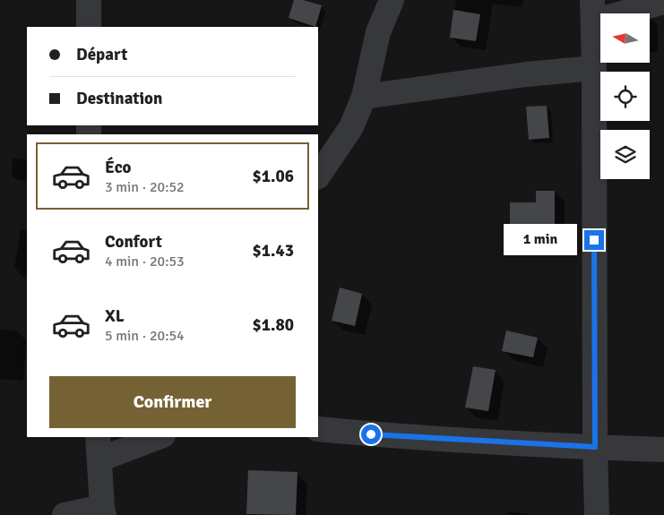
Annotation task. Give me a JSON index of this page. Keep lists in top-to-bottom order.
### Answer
{
  "north": "left",
  "page": {
    "banner": ["Départ", "Destination"],
    "list": [
      {
        "name": "Éco",
        "note": "3 min · 20:52",
        "value": "$1.06"
      },
      {
        "name": "Confort",
        "note": "4 min · 20:53",
        "value": "$1.43"
      },
      {
        "name": "XL",
        "note": "5 min · 20:54",
        "value": "$1.80"
      }
    ],
    "bubble": "1 min",
    "buttons": "Confirmer"
  }
}
